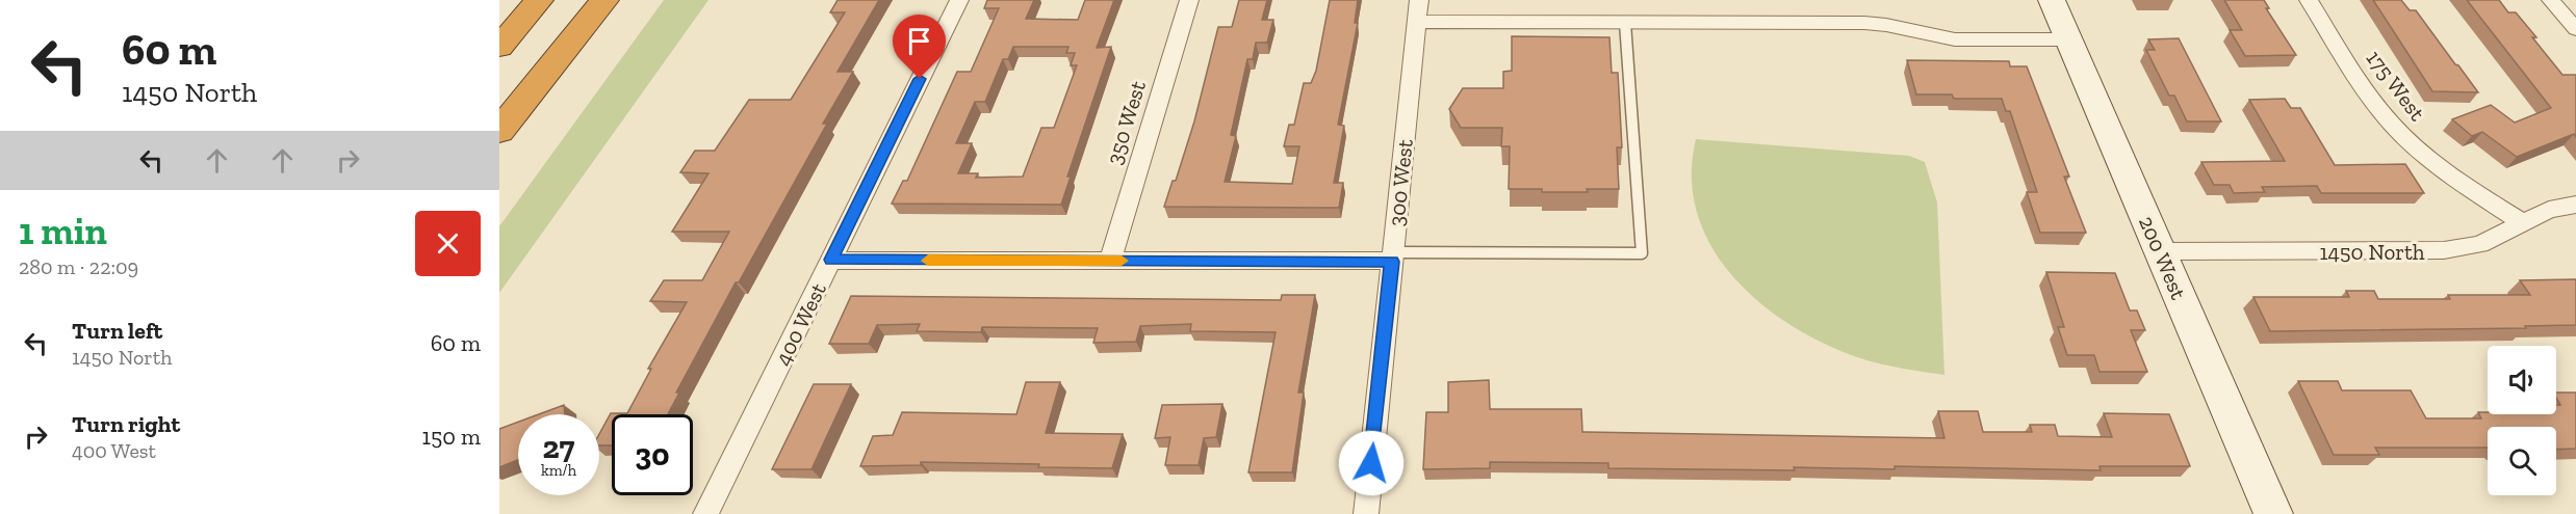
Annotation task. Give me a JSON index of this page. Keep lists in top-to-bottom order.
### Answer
{
  "streets": {
    "main road": ["200 West"],
    "street": [
      "175 West",
      "350 West",
      "300 West",
      "1450 North",
      "400 West"
    ]
  },
  "crossings": [
    ["175 West", "1450 North"],
    ["1450 North", "200 West"]
  ],
  "page": {
    "turn": ["60 m", "1450 North"],
    "heading": ["1 min", "280 m · 22:09"],
    "list": [
      {
        "name": "Turn left",
        "note": "1450 North",
        "value": "60 m"
      },
      {
        "name": "Turn right",
        "note": "400 West",
        "value": "150 m"
      }
    ],
    "speed": "27 km/h",
    "limit": "30"
  }
}
